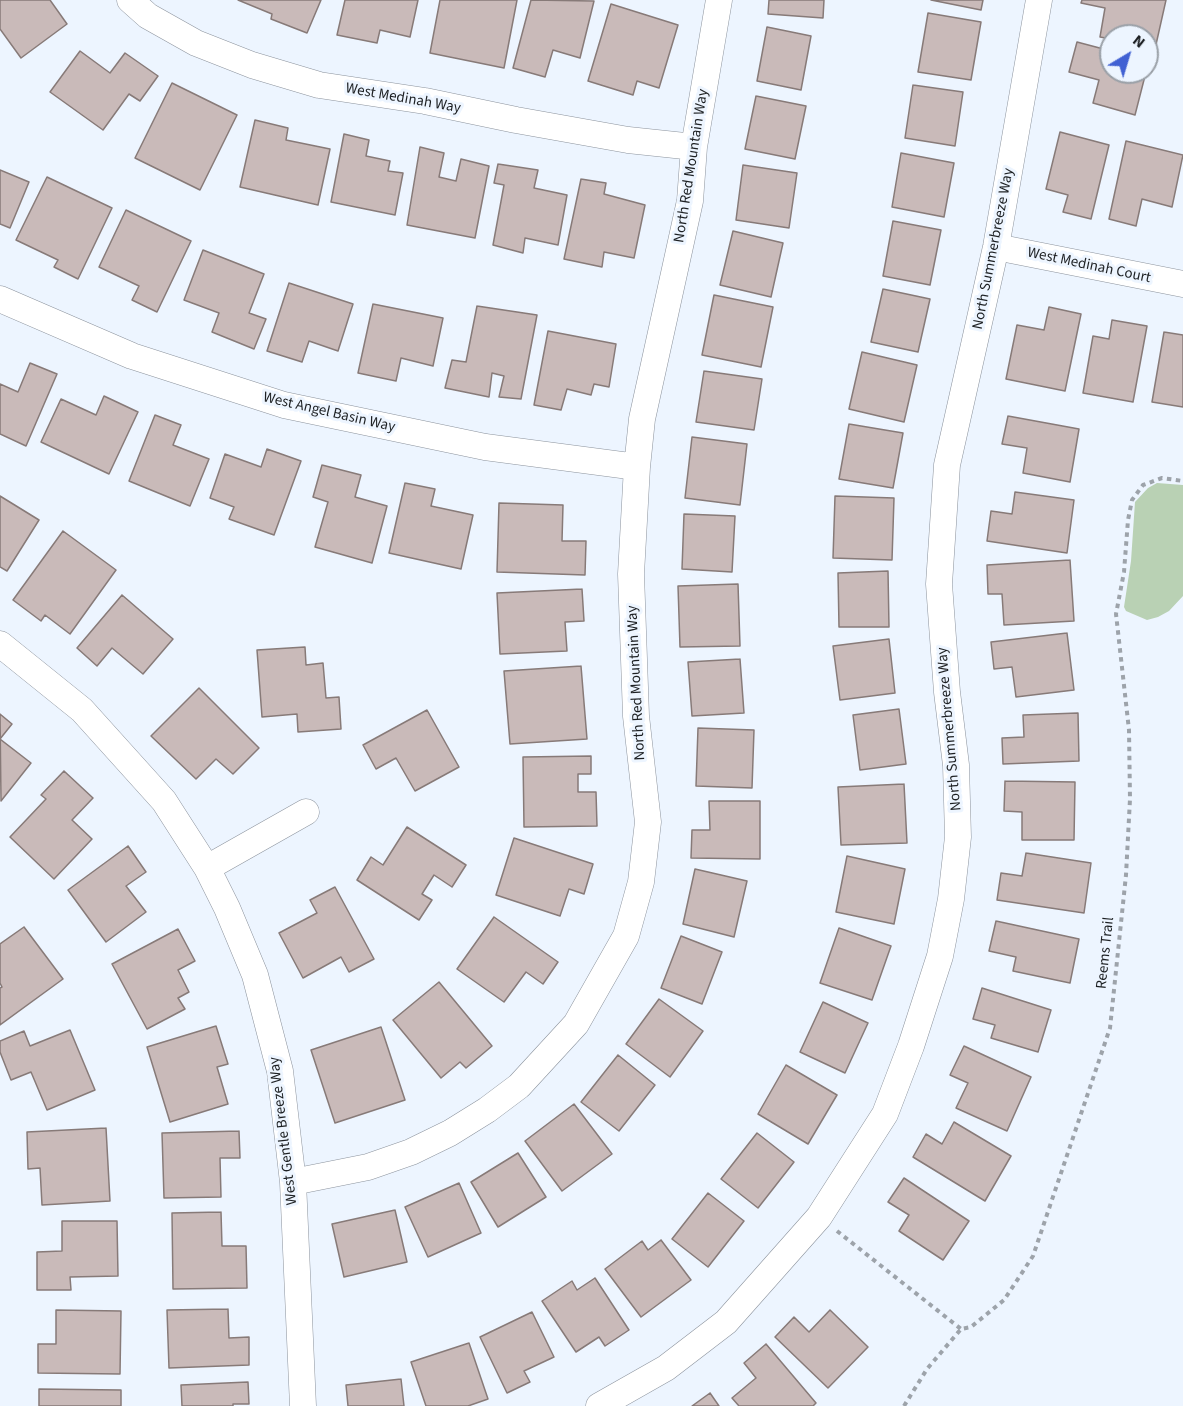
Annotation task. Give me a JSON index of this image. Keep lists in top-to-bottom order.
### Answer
{
  "streets": {
    "street": [
      "West Medinah Way",
      "North Red Mountain Way",
      "North Summerbreeze Way",
      "West Medinah Court",
      "West Angel Basin Way",
      "West Gentle Breeze Way"
    ],
    "path": ["Reems Trail"]
  },
  "crossings": [
    ["West Medinah Way", "North Red Mountain Way"],
    ["North Red Mountain Way", "West Angel Basin Way"],
    ["North Red Mountain Way", "West Gentle Breeze Way"],
    ["North Summerbreeze Way", "West Medinah Court"]
  ],
  "north": "top right"
}
